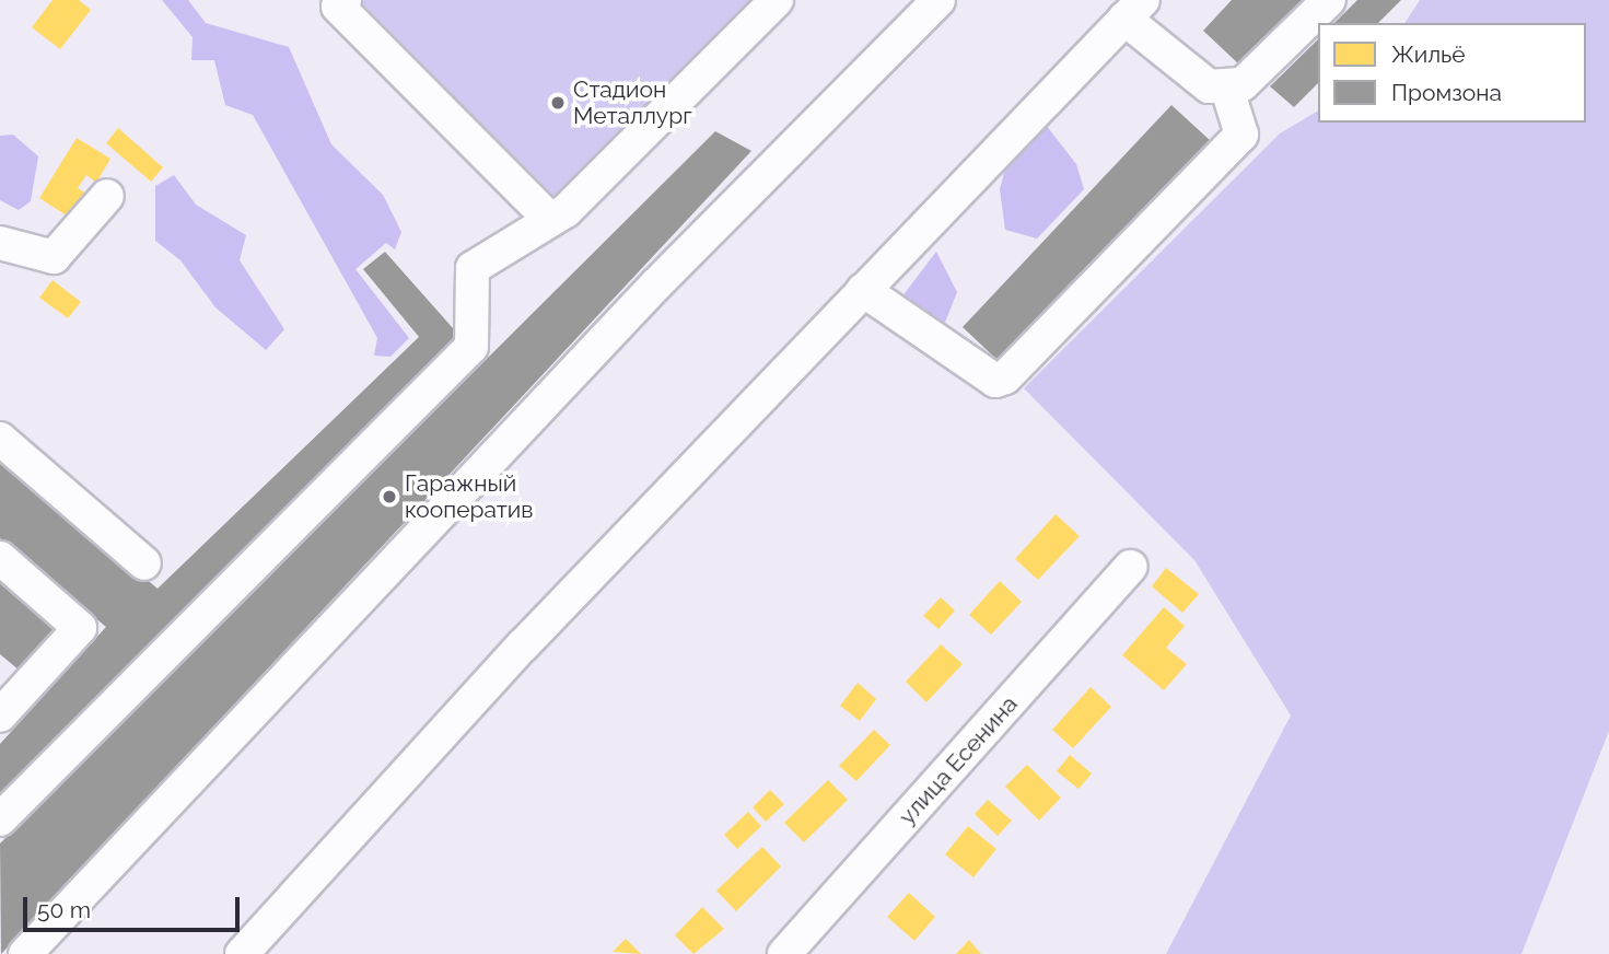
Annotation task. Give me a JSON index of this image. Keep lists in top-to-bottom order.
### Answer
{
  "streets": {
    "street": ["улица Есенина"]
  },
  "places": ["Стадион Металлург", "Гаражный кооператив"],
  "legend": ["Жильё", "Промзона"],
  "scale_bar": "50 m"
}
